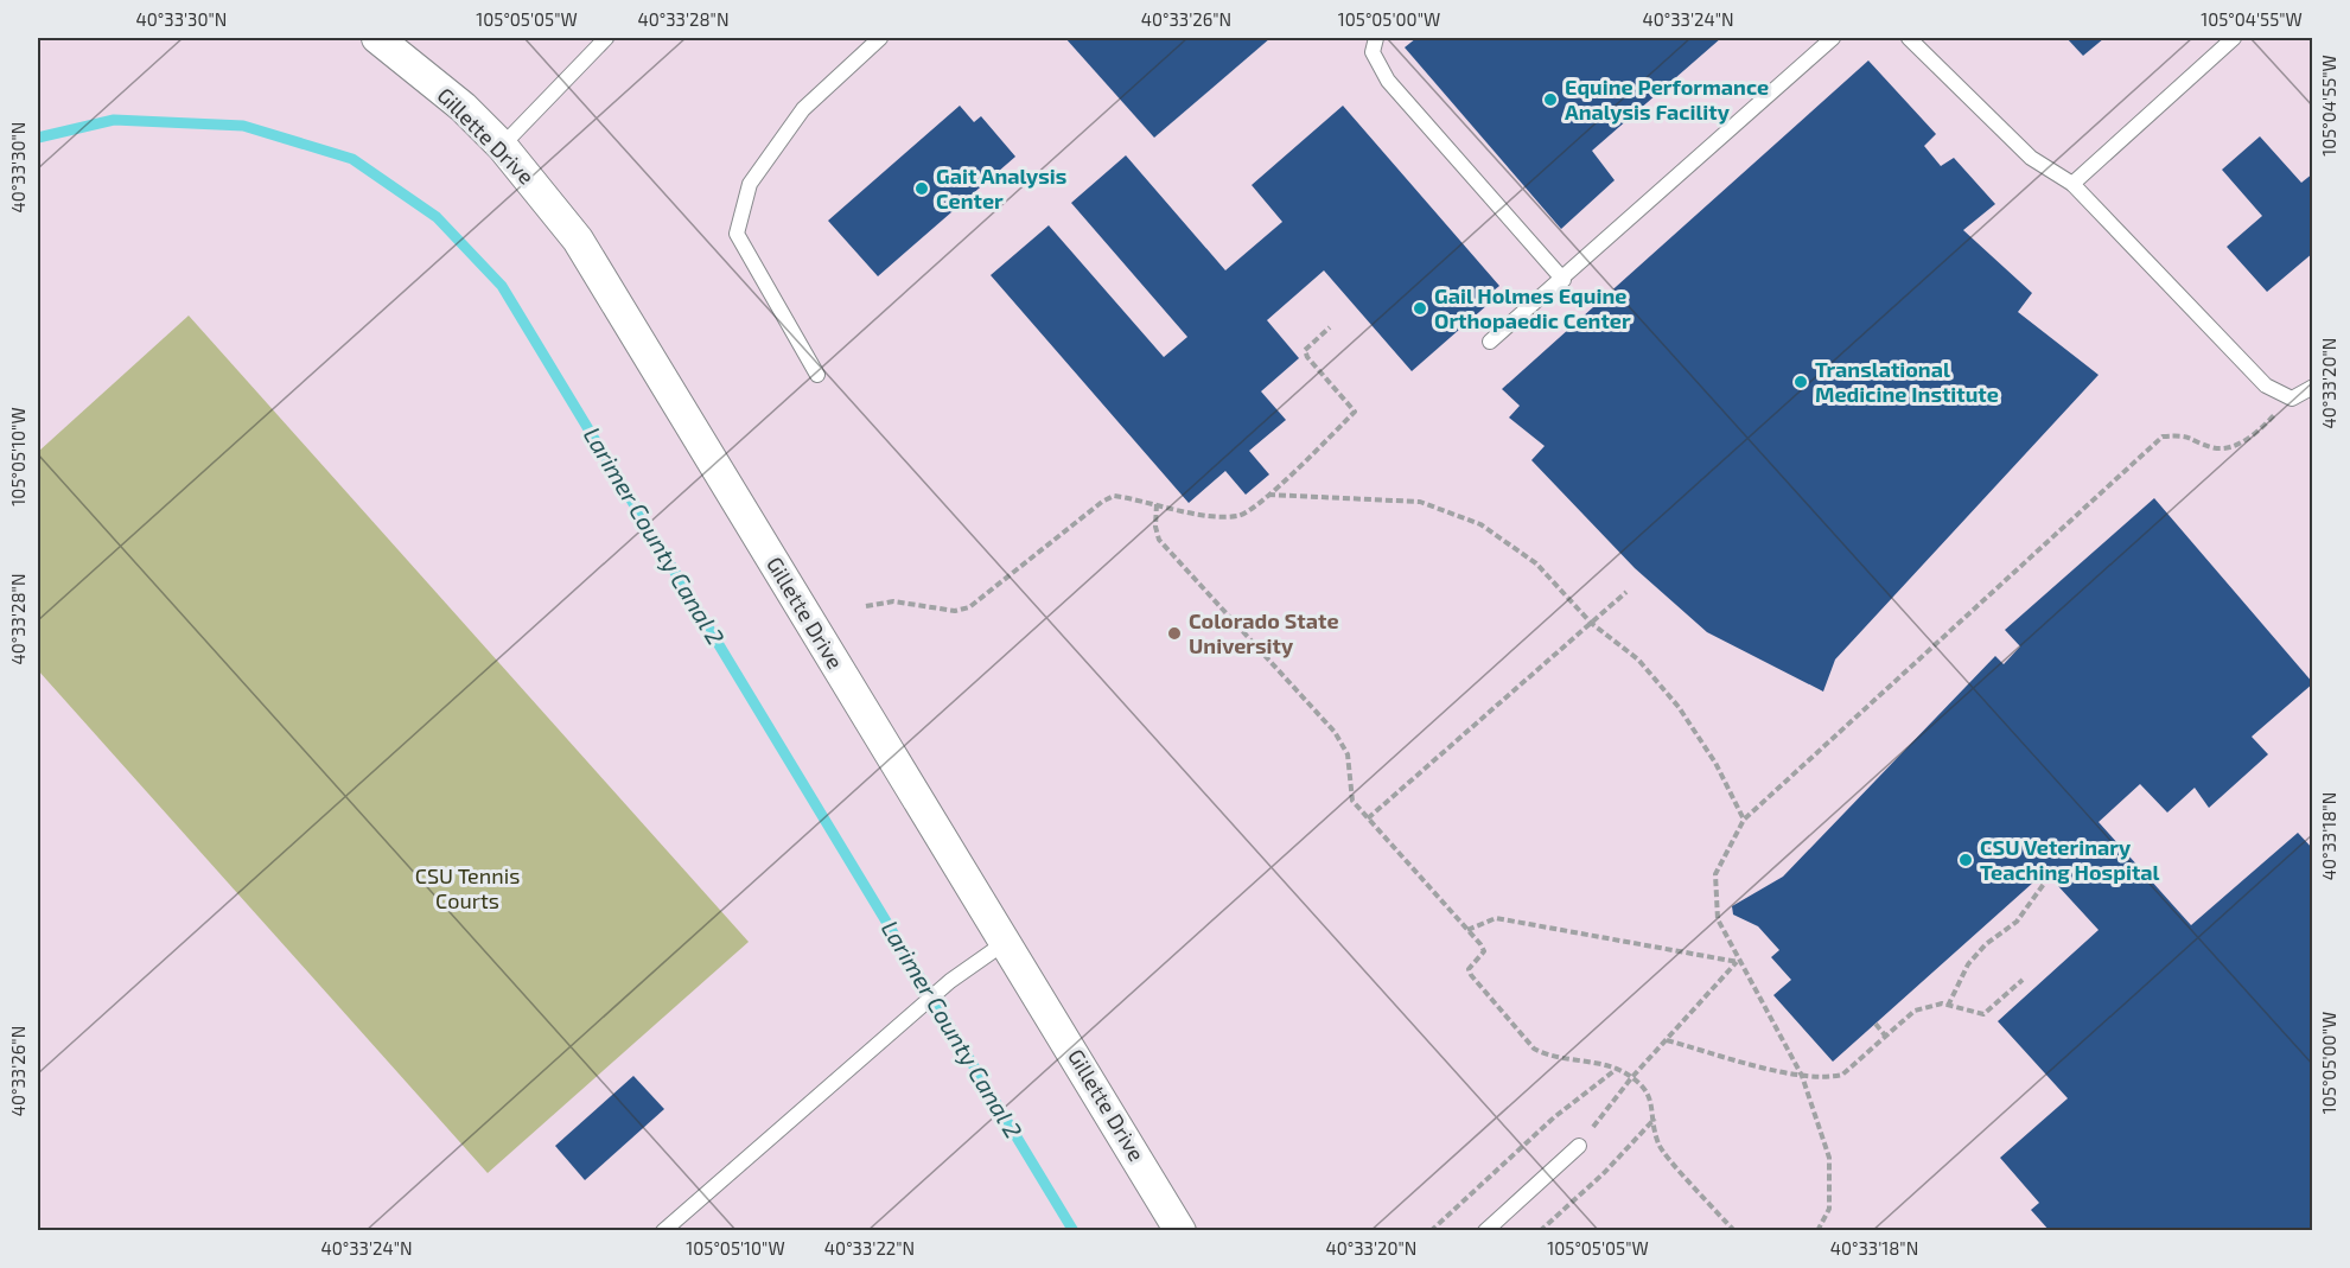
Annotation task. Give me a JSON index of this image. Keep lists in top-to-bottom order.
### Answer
{
  "streets": {
    "street": ["Gillette Drive"]
  },
  "water": ["Larimer County Canal 2"],
  "parks": ["CSU Tennis Courts"],
  "places": [
    "Equine Performance Analysis Facility",
    "Gait Analysis Center",
    "Gail Holmes Equine Orthopaedic Center",
    "Translational Medicine Institute",
    "Colorado State University",
    "CSU Veterinary Teaching Hospital"
  ],
  "coordinates": [
    "40°33'30\"N",
    "105°05'05\"W",
    "40°33'28\"N",
    "40°33'26\"N",
    "105°05'00\"W",
    "40°33'24\"N",
    "105°04'55\"W",
    "40°33'20\"N",
    "105°05'10\"W",
    "40°33'18\"N",
    "40°33'22\"N"
  ]
}
